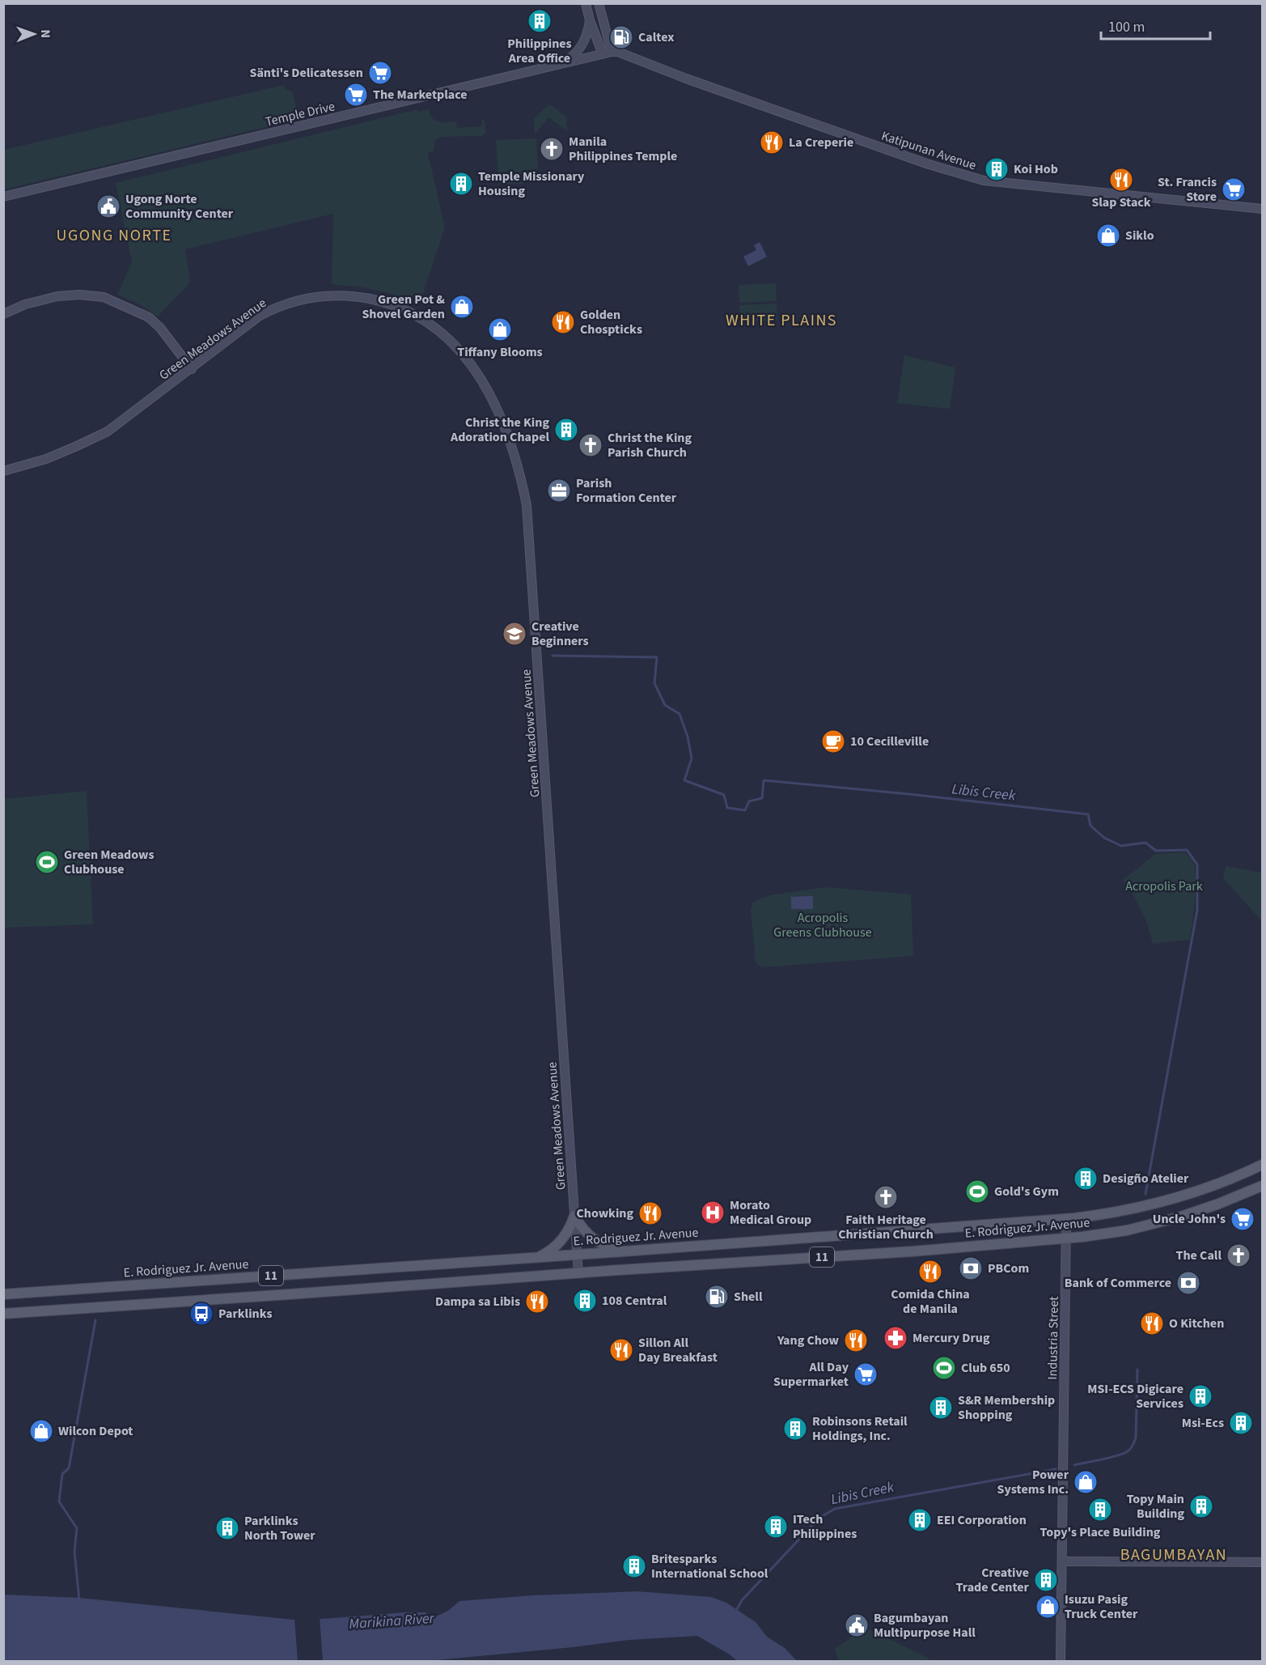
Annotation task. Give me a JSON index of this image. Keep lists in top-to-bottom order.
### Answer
{
  "streets": {
    "main road": ["E. Rodriguez Jr. Avenue", "11"],
    "street": [
      "Temple Drive",
      "Katipunan Avenue",
      "Green Meadows Avenue",
      "Industria Street"
    ]
  },
  "crossings": [
    ["Temple Drive", "Katipunan Avenue"],
    ["Green Meadows Avenue", "E. Rodriguez Jr. Avenue"],
    ["E. Rodriguez Jr. Avenue", "Industria Street"]
  ],
  "districts": ["UGONG NORTE", "WHITE PLAINS", "BAGUMBAYAN"],
  "water": ["Libis Creek", "Marikina River"],
  "parks": ["Acropolis Park", "Acropolis Greens Clubhouse"],
  "places": {
    "building": [
      "Philippines Area Office",
      "Koi Hob",
      "Temple Missionary Housing",
      "Christ the King Adoration Chapel",
      "Desigño Atelier",
      "108 Central",
      "MSI-ECS Digicare Services",
      "S&R Membership Shopping",
      "Msi-Ecs",
      "Robinsons Retail Holdings, Inc.",
      "Topy Main Building",
      "Topy's Place Building",
      "EEI Corporation",
      "ITech Philippines",
      "Parklinks North Tower",
      "Britesparks International School",
      "Creative Trade Center"
    ],
    "fuel station": ["Caltex", "Shell"],
    "supermarket": [
      "Sänti's Delicatessen",
      "The Marketplace",
      "St. Francis Store",
      "Uncle John's",
      "All Day Supermarket"
    ],
    "restaurant": [
      "La Creperie",
      "Slap Stack",
      "Golden Chospticks",
      "Chowking",
      "Comida China de Manila",
      "Dampa sa Libis",
      "O Kitchen",
      "Yang Chow",
      "Sillon All Day Breakfast"
    ],
    "church": [
      "Manila Philippines Temple",
      "Christ the King Parish Church",
      "Faith Heritage Christian Church",
      "The Call"
    ],
    "public building": ["Ugong Norte Community Center", "Bagumbayan Multipurpose Hall"],
    "shop": [
      "Siklo",
      "Green Pot & Shovel Garden",
      "Tiffany Blooms",
      "Wilcon Depot",
      "Power Systems Inc.",
      "Isuzu Pasig Truck Center"
    ],
    "office": ["Parish Formation Center"],
    "school or university": ["Creative Beginners"],
    "cafe": ["10 Cecilleville"],
    "sports": ["Green Meadows Clubhouse", "Gold's Gym", "Club 650"],
    "hospital": ["Morato Medical Group"],
    "bank": ["PBCom", "Bank of Commerce"],
    "bus stop": ["Parklinks"],
    "pharmacy": ["Mercury Drug"]
  },
  "scale_bar": "100 m",
  "north": "right"
}
